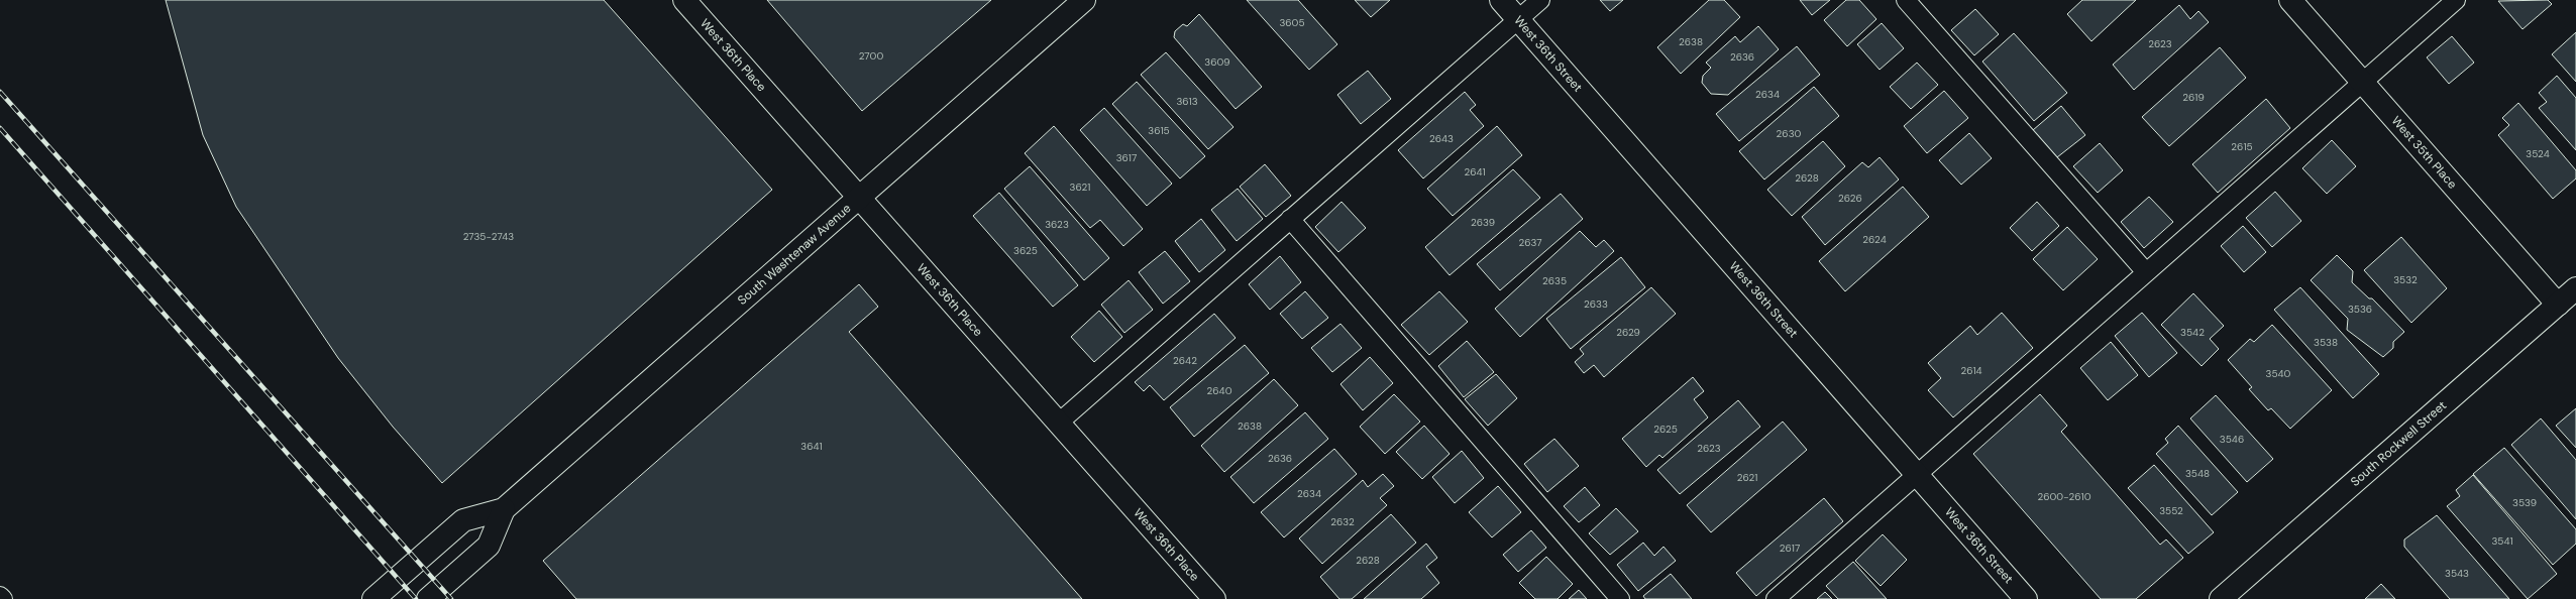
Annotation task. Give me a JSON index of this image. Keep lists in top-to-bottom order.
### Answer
{
  "streets": {
    "street": [
      "West 36th Street",
      "West 36th Place",
      "West 35th Place",
      "South Washtenaw Avenue",
      "South Rockwell Street"
    ]
  },
  "crossings": [
    ["West 36th Place", "South Washtenaw Avenue"],
    ["West 35th Place", "South Rockwell Street"]
  ],
  "house_numbers": [
    "3605",
    "2638",
    "2623",
    "2700",
    "2636",
    "3609",
    "2634",
    "2619",
    "3613",
    "3615",
    "2630",
    "2643",
    "2615",
    "3524",
    "3617",
    "2641",
    "2628",
    "3621",
    "2626",
    "2639",
    "3623",
    "2735-2743",
    "2624",
    "2637",
    "3625",
    "3532",
    "2635",
    "2633",
    "3536",
    "2629",
    "3542",
    "3538",
    "2642",
    "2614",
    "3540",
    "2640",
    "2638",
    "2625",
    "3546",
    "3641",
    "2623",
    "2636",
    "3548",
    "2621",
    "2634",
    "2600-2610",
    "3539",
    "3552",
    "2632",
    "3541",
    "2617",
    "2628",
    "3543"
  ]
}
